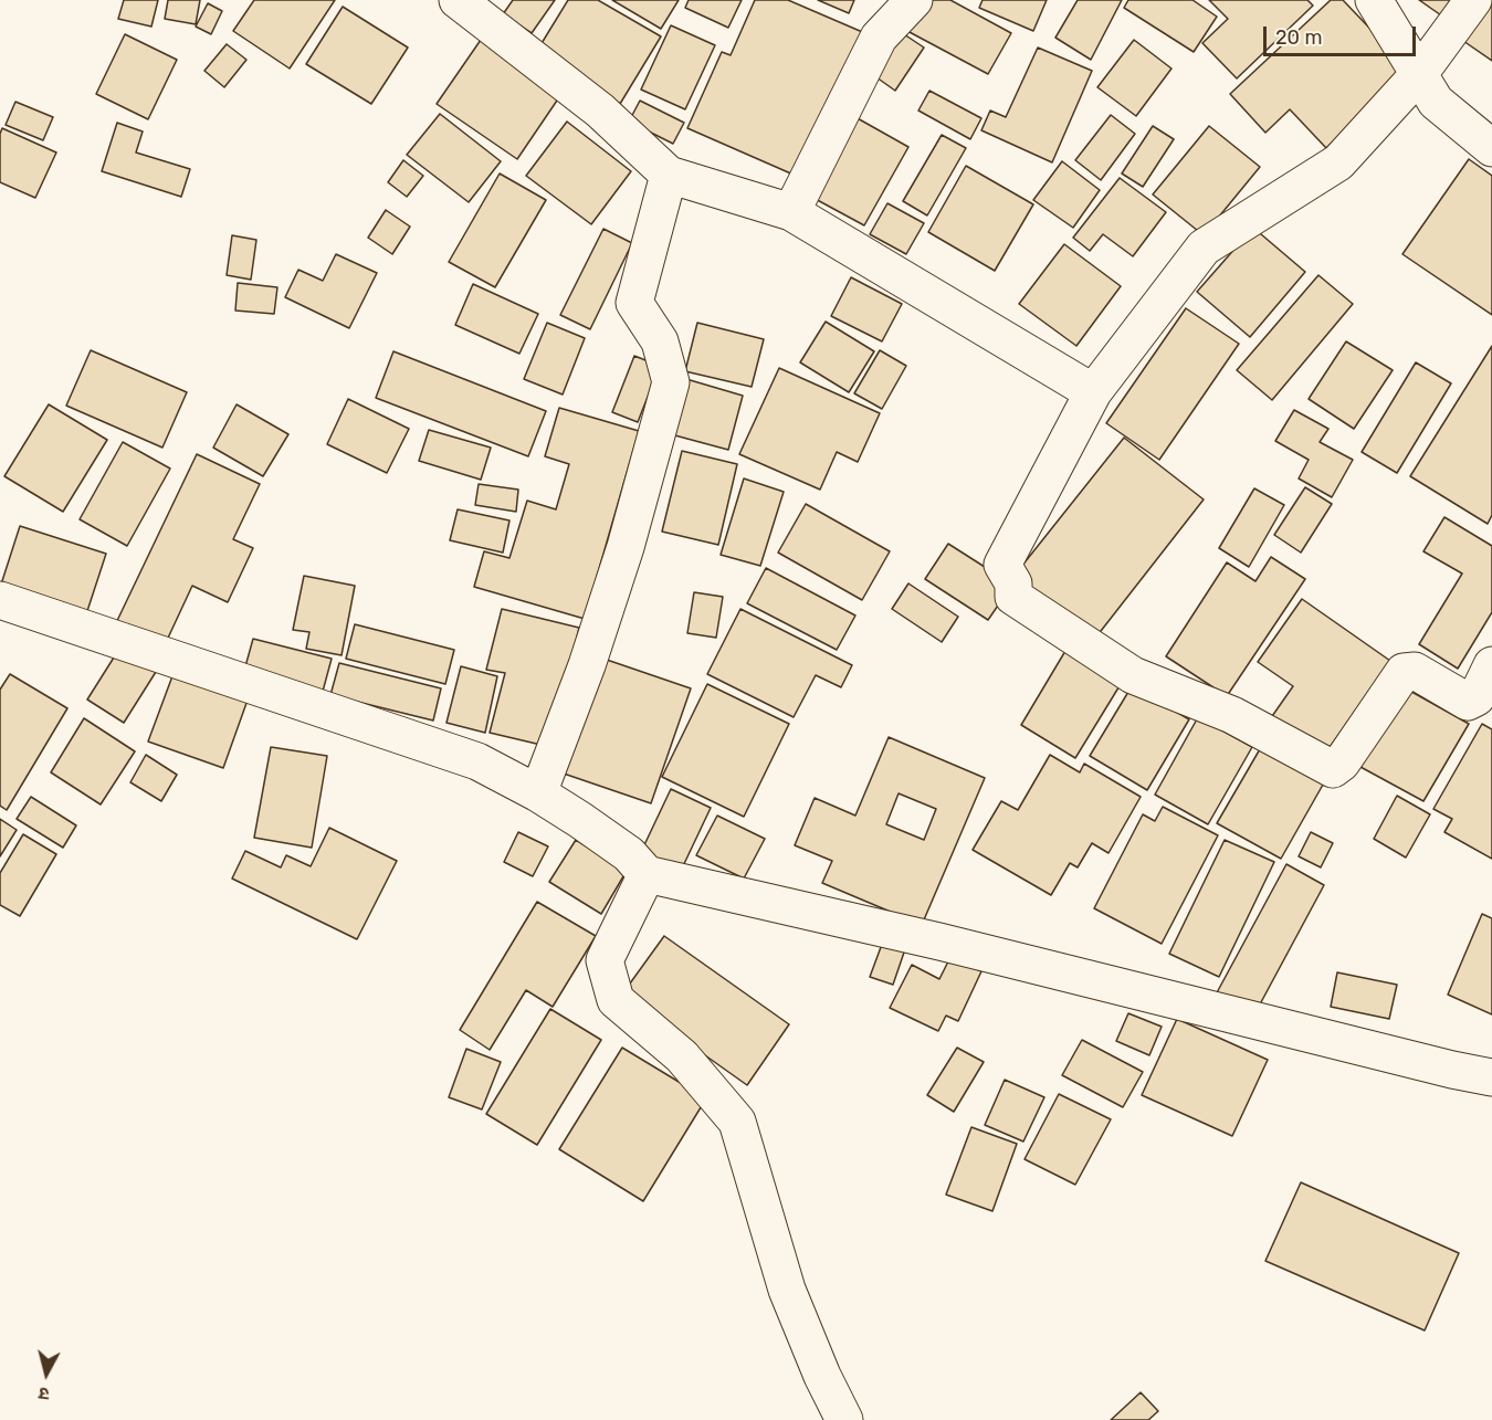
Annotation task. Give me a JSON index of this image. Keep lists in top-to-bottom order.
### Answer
{
  "scale_bar": "20 m",
  "north": "bottom"
}
